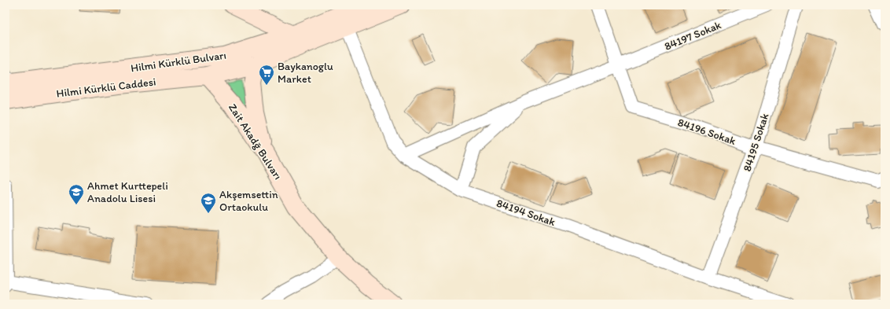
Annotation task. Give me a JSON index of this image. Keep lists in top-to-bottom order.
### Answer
{
  "streets": {
    "main road": ["Hilmi Kürklü Bulvarı", "Hilmi Kürklü Caddesi", "Zait Akadğ Bulvarı"],
    "street": [
      "84197 Sokak",
      "84196 Sokak",
      "84195 Sokak",
      "84194 Sokak"
    ]
  },
  "crossings": [
    ["84197 Sokak", "84196 Sokak"],
    ["84197 Sokak", "84194 Sokak"],
    ["Hilmi Kürklü Bulvarı", "Hilmi Kürklü Caddesi"],
    ["Hilmi Kürklü Bulvarı", "Zait Akadğ Bulvarı"],
    ["Hilmi Kürklü Bulvarı", "84194 Sokak"],
    ["Hilmi Kürklü Caddesi", "Zait Akadğ Bulvarı"],
    ["84196 Sokak", "84195 Sokak"],
    ["84195 Sokak", "84194 Sokak"]
  ],
  "places": {
    "supermarket": ["Baykanoglu Market"],
    "school or university": ["Ahmet Kurttepeli Anadolu Lisesi", "Akşemsettin Ortaokulu"]
  }
}
